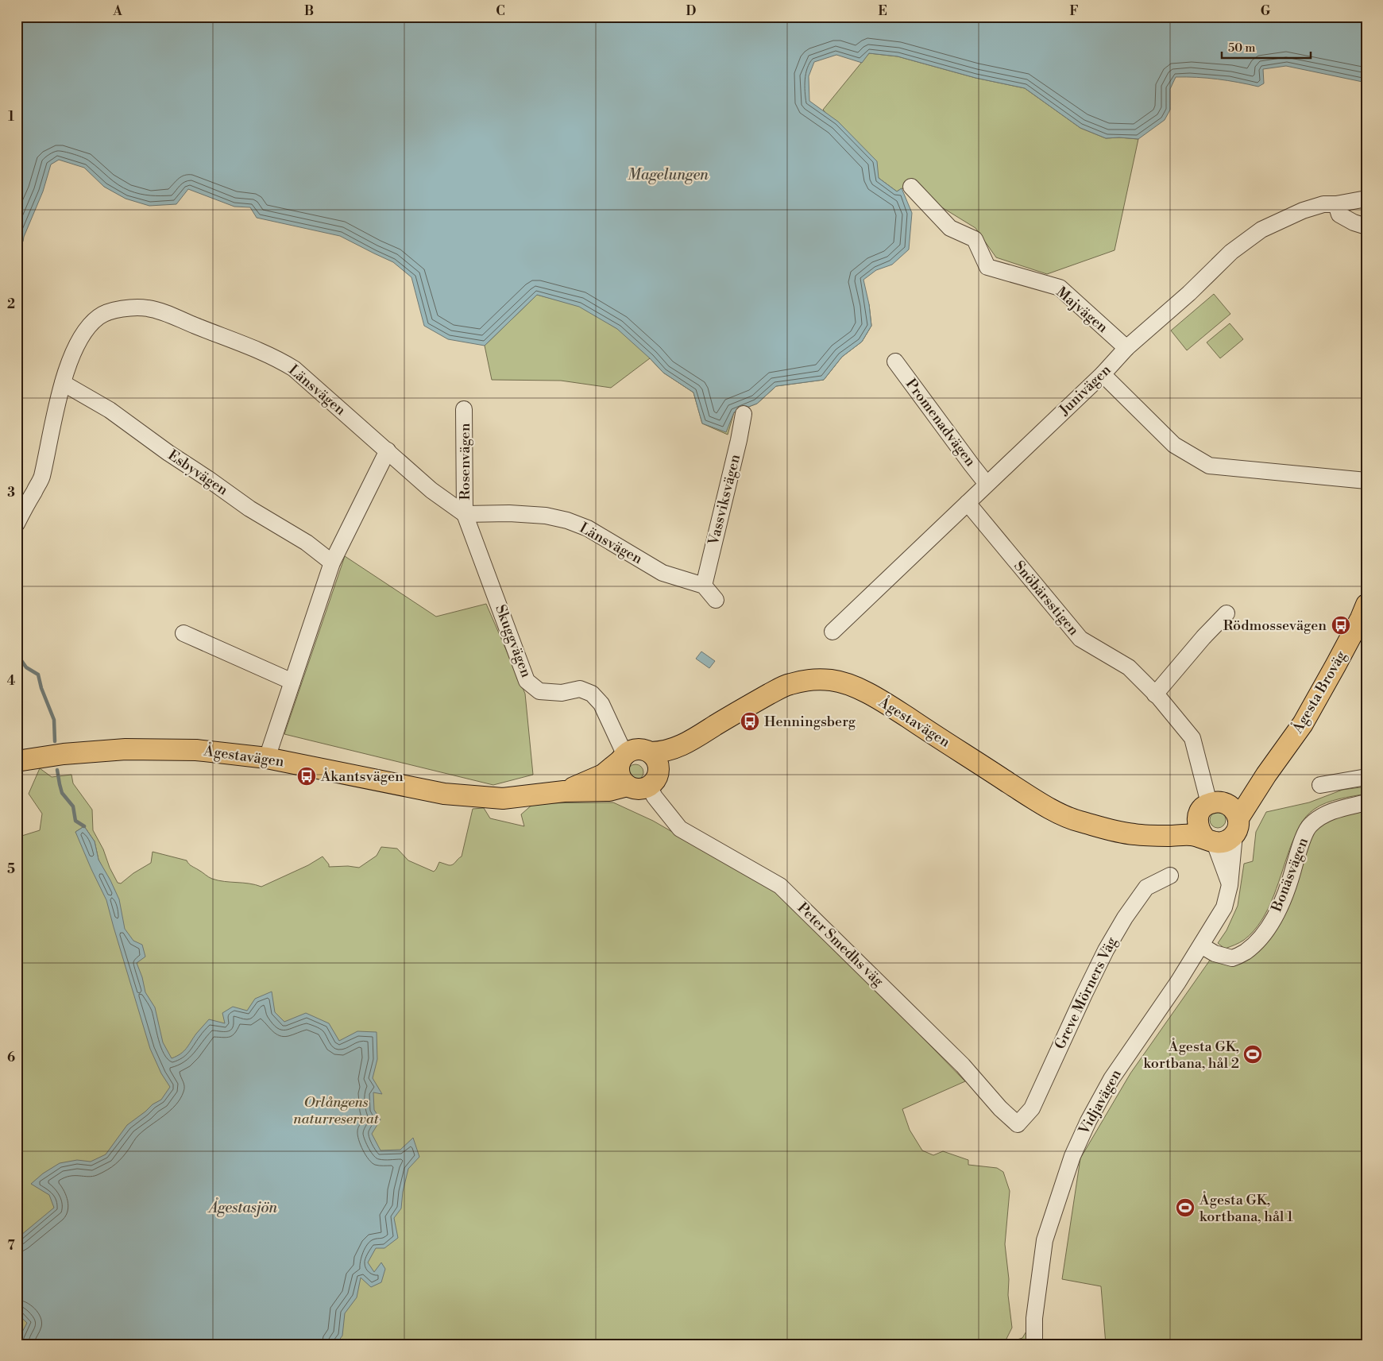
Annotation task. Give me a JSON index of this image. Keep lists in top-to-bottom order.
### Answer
{
  "streets": {
    "main road": ["Ågesta Broväg", "Ågestavägen"],
    "street": [
      "Majvägen",
      "Länsvägen",
      "Junivägen",
      "Promenadvägen",
      "Rosenvägen",
      "Esbyvägen",
      "Vassviksvägen",
      "Snöbärsstigen",
      "Skuggvägen",
      "Bonäsvägen",
      "Peter Smedhs väg",
      "Greve Mörners Väg",
      "Vidjavägen"
    ]
  },
  "crossings": [
    ["Majvägen", "Junivägen"],
    ["Länsvägen", "Rosenvägen"],
    ["Länsvägen", "Esbyvägen"],
    ["Länsvägen", "Vassviksvägen"],
    ["Länsvägen", "Skuggvägen"],
    ["Junivägen", "Promenadvägen"],
    ["Junivägen", "Snöbärsstigen"],
    ["Rosenvägen", "Skuggvägen"],
    ["Snöbärsstigen", "Ågesta Broväg"],
    ["Snöbärsstigen", "Ågestavägen"],
    ["Snöbärsstigen", "Vidjavägen"],
    ["Skuggvägen", "Ågestavägen"],
    ["Skuggvägen", "Peter Smedhs väg"],
    ["Ågesta Broväg", "Ågestavägen"],
    ["Ågesta Broväg", "Vidjavägen"],
    ["Ågestavägen", "Peter Smedhs väg"],
    ["Ågestavägen", "Vidjavägen"],
    ["Bonäsvägen", "Vidjavägen"],
    ["Peter Smedhs väg", "Greve Mörners Väg"]
  ],
  "water": ["Magelungen", "Ågestasjön"],
  "parks": ["Orlångens naturreservat"],
  "places": {
    "bus stop": ["Rödmossevägen", "Henningsberg", "Åkantsvägen"],
    "sports": ["Ågesta GK, kortbana, hål 2", "Ågesta GK, kortbana, hål 1"]
  },
  "scale_bar": "50 m",
  "grid": {
    "columns": [
      "A",
      "B",
      "C",
      "D",
      "E",
      "F",
      "G"
    ],
    "rows": [
      "1",
      "2",
      "3",
      "4",
      "5",
      "6",
      "7"
    ]
  }
}
